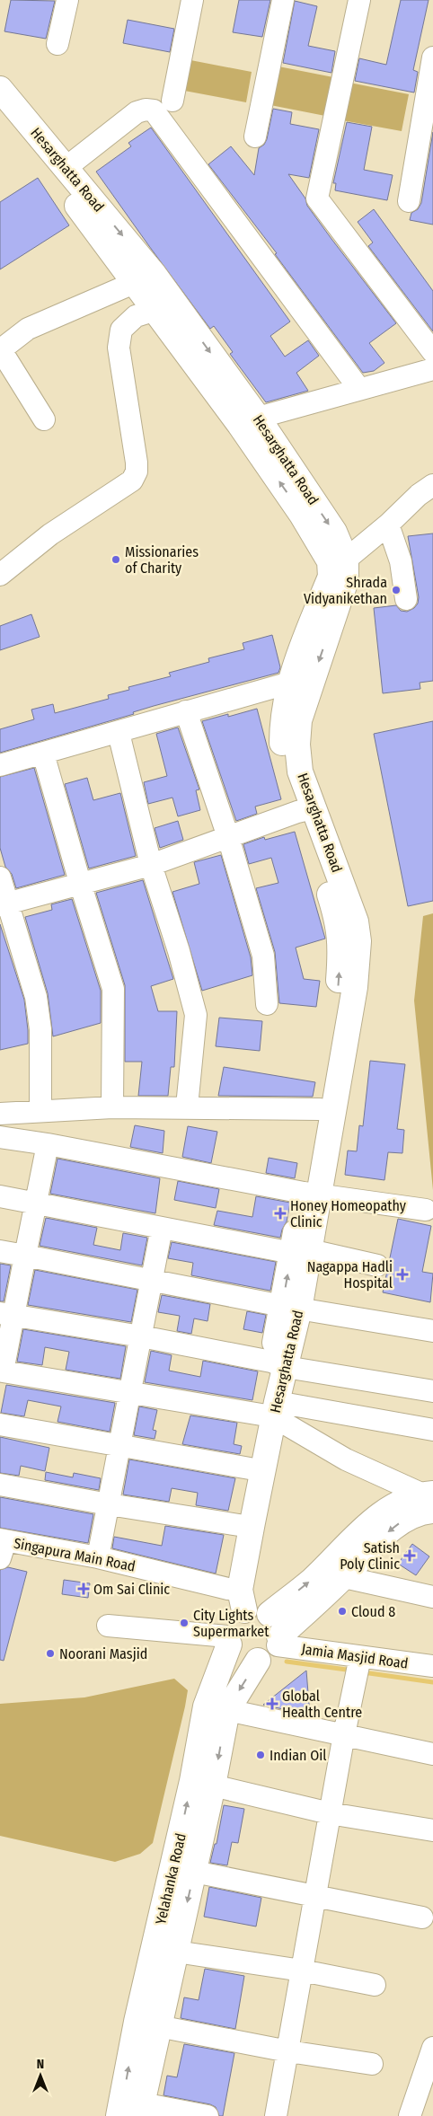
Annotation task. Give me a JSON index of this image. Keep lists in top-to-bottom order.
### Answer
{
  "streets": {
    "main road": ["Hesarghatta Road", "Yelahanka Road"],
    "street": ["Singapura Main Road", "Jamia Masjid Road"]
  },
  "crossings": [
    ["Hesarghatta Road", "Singapura Main Road"],
    ["Hesarghatta Road", "Jamia Masjid Road"],
    ["Hesarghatta Road", "Yelahanka Road"],
    ["Singapura Main Road", "Jamia Masjid Road"],
    ["Singapura Main Road", "Yelahanka Road"],
    ["Jamia Masjid Road", "Yelahanka Road"]
  ],
  "places": {
    "other": [
      "Missionaries of Charity",
      "Shrada Vidyanikethan",
      "Cloud 8",
      "City Lights Supermarket",
      "Noorani Masjid",
      "Indian Oil"
    ],
    "health": [
      "Honey Homeopathy Clinic",
      "Nagappa Hadli Hospital",
      "Satish Poly Clinic",
      "Om Sai Clinic",
      "Global Health Centre"
    ]
  },
  "north": "top"
}
